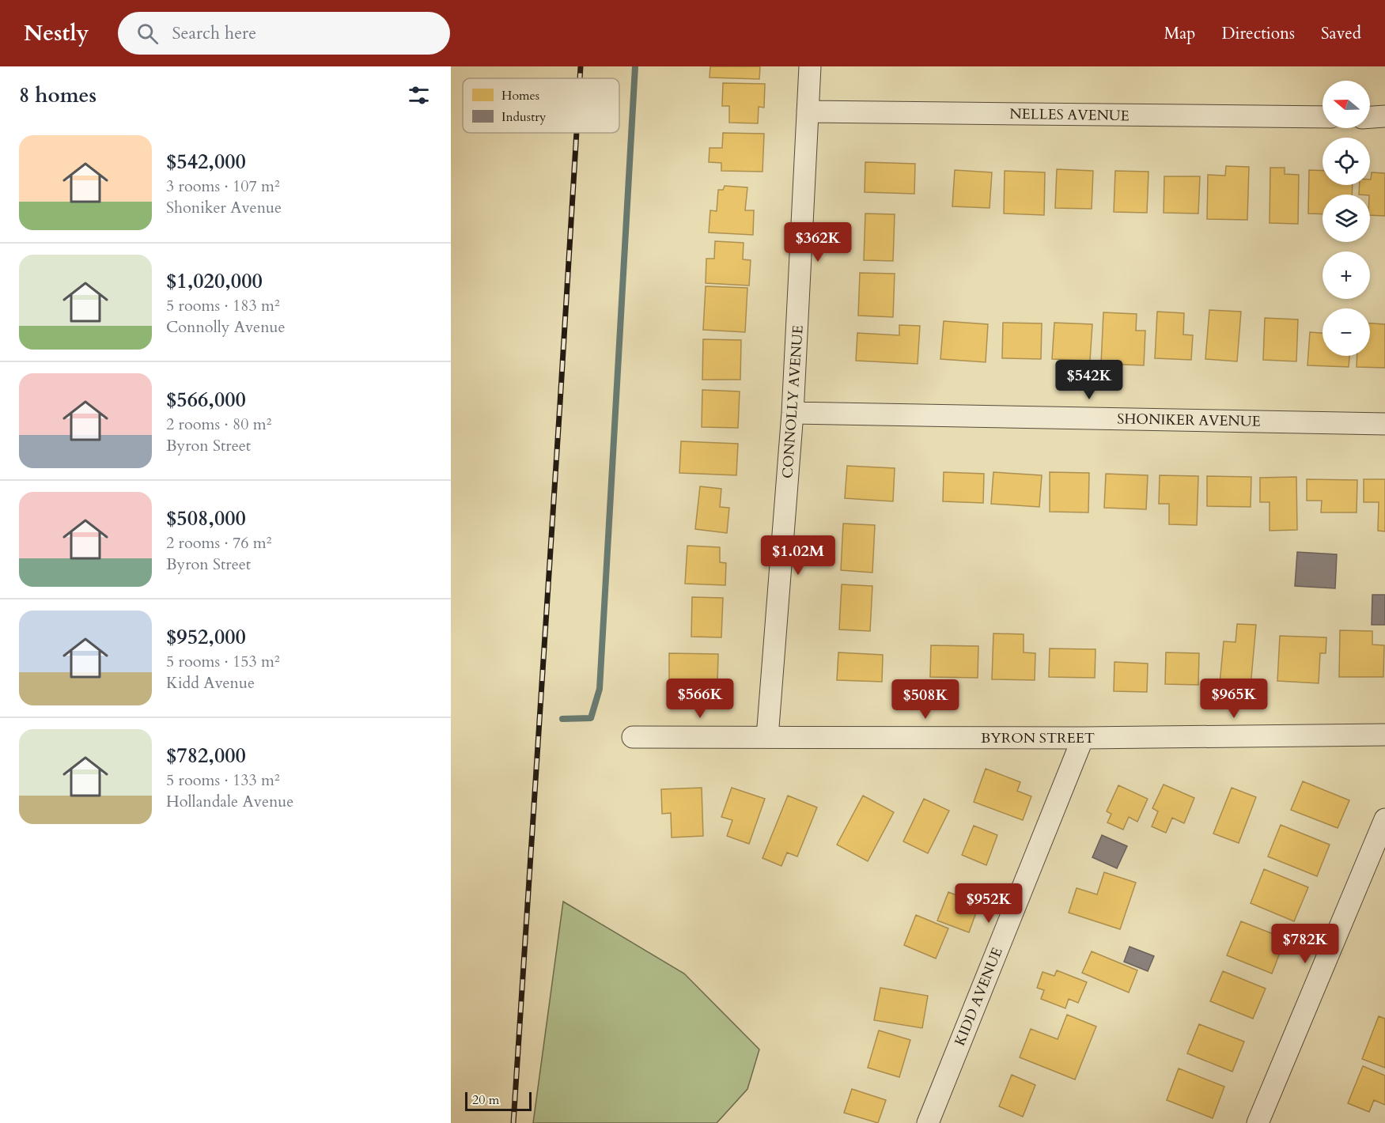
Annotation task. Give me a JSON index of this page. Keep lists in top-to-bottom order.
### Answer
{
  "streets": {
    "street": [
      "NELLES AVENUE",
      "CONNOLLY AVENUE",
      "SHONIKER AVENUE",
      "BYRON STREET",
      "KIDD AVENUE"
    ]
  },
  "crossings": [
    ["NELLES AVENUE", "CONNOLLY AVENUE"],
    ["CONNOLLY AVENUE", "SHONIKER AVENUE"],
    ["CONNOLLY AVENUE", "BYRON STREET"],
    ["BYRON STREET", "KIDD AVENUE"]
  ],
  "legend": ["Homes", "Industry"],
  "scale_bar": "20 m",
  "north": "left",
  "page": {
    "header": "Nestly",
    "search": "Search here",
    "nav": ["Map", "Directions", "Saved"],
    "heading": "8 homes",
    "map_buttons": ["+", "−"],
    "list": [
      {
        "name": "$542,000",
        "note": "3 rooms · 107 m² · Shoniker Avenue"
      },
      {
        "name": "$1,020,000",
        "note": "5 rooms · 183 m² · Connolly Avenue"
      },
      {
        "name": "$566,000",
        "note": "2 rooms · 80 m² · Byron Street"
      },
      {
        "name": "$508,000",
        "note": "2 rooms · 76 m² · Byron Street"
      },
      {
        "name": "$952,000",
        "note": "5 rooms · 153 m² · Kidd Avenue"
      },
      {
        "name": "$782,000",
        "note": "5 rooms · 133 m² · Hollandale Avenue"
      }
    ],
    "price": [
      "$362K",
      "$542K",
      "$1.02M",
      "$566K",
      "$965K",
      "$508K",
      "$952K",
      "$782K"
    ],
    "scale": "20 m"
  }
}
